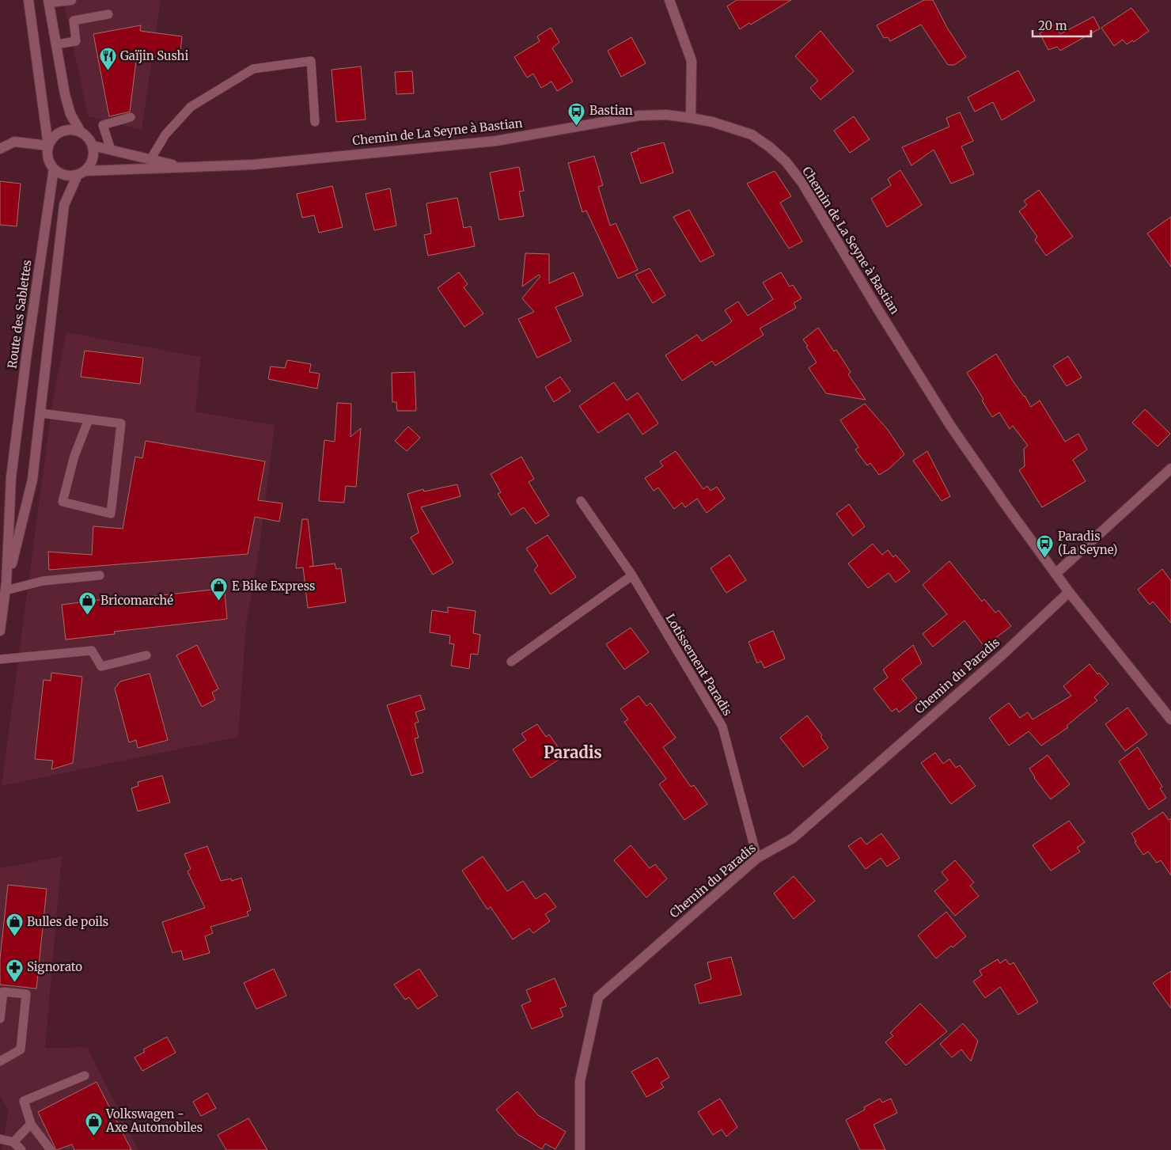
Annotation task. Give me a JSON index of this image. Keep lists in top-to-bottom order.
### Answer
{
  "streets": {
    "street": ["Chemin de La Seyne à Bastian", "Route des Sablettes", "Chemin du Paradis"],
    "lane": ["Lotissement Paradis"]
  },
  "crossings": [
    ["Chemin de La Seyne à Bastian", "Route des Sablettes"],
    ["Chemin de La Seyne à Bastian", "Chemin du Paradis"],
    ["Lotissement Paradis", "Chemin du Paradis"]
  ],
  "districts": ["Paradis"],
  "places": {
    "restaurant": ["Gaïjin Sushi"],
    "bus stop": ["Bastian", "Paradis (La Seyne)"],
    "shop": [
      "E Bike Express",
      "Bricomarché",
      "Bulles de poils",
      "Volkswagen - Axe Automobiles"
    ],
    "pharmacy": ["Signorato"]
  },
  "scale_bar": "20 m"
}
